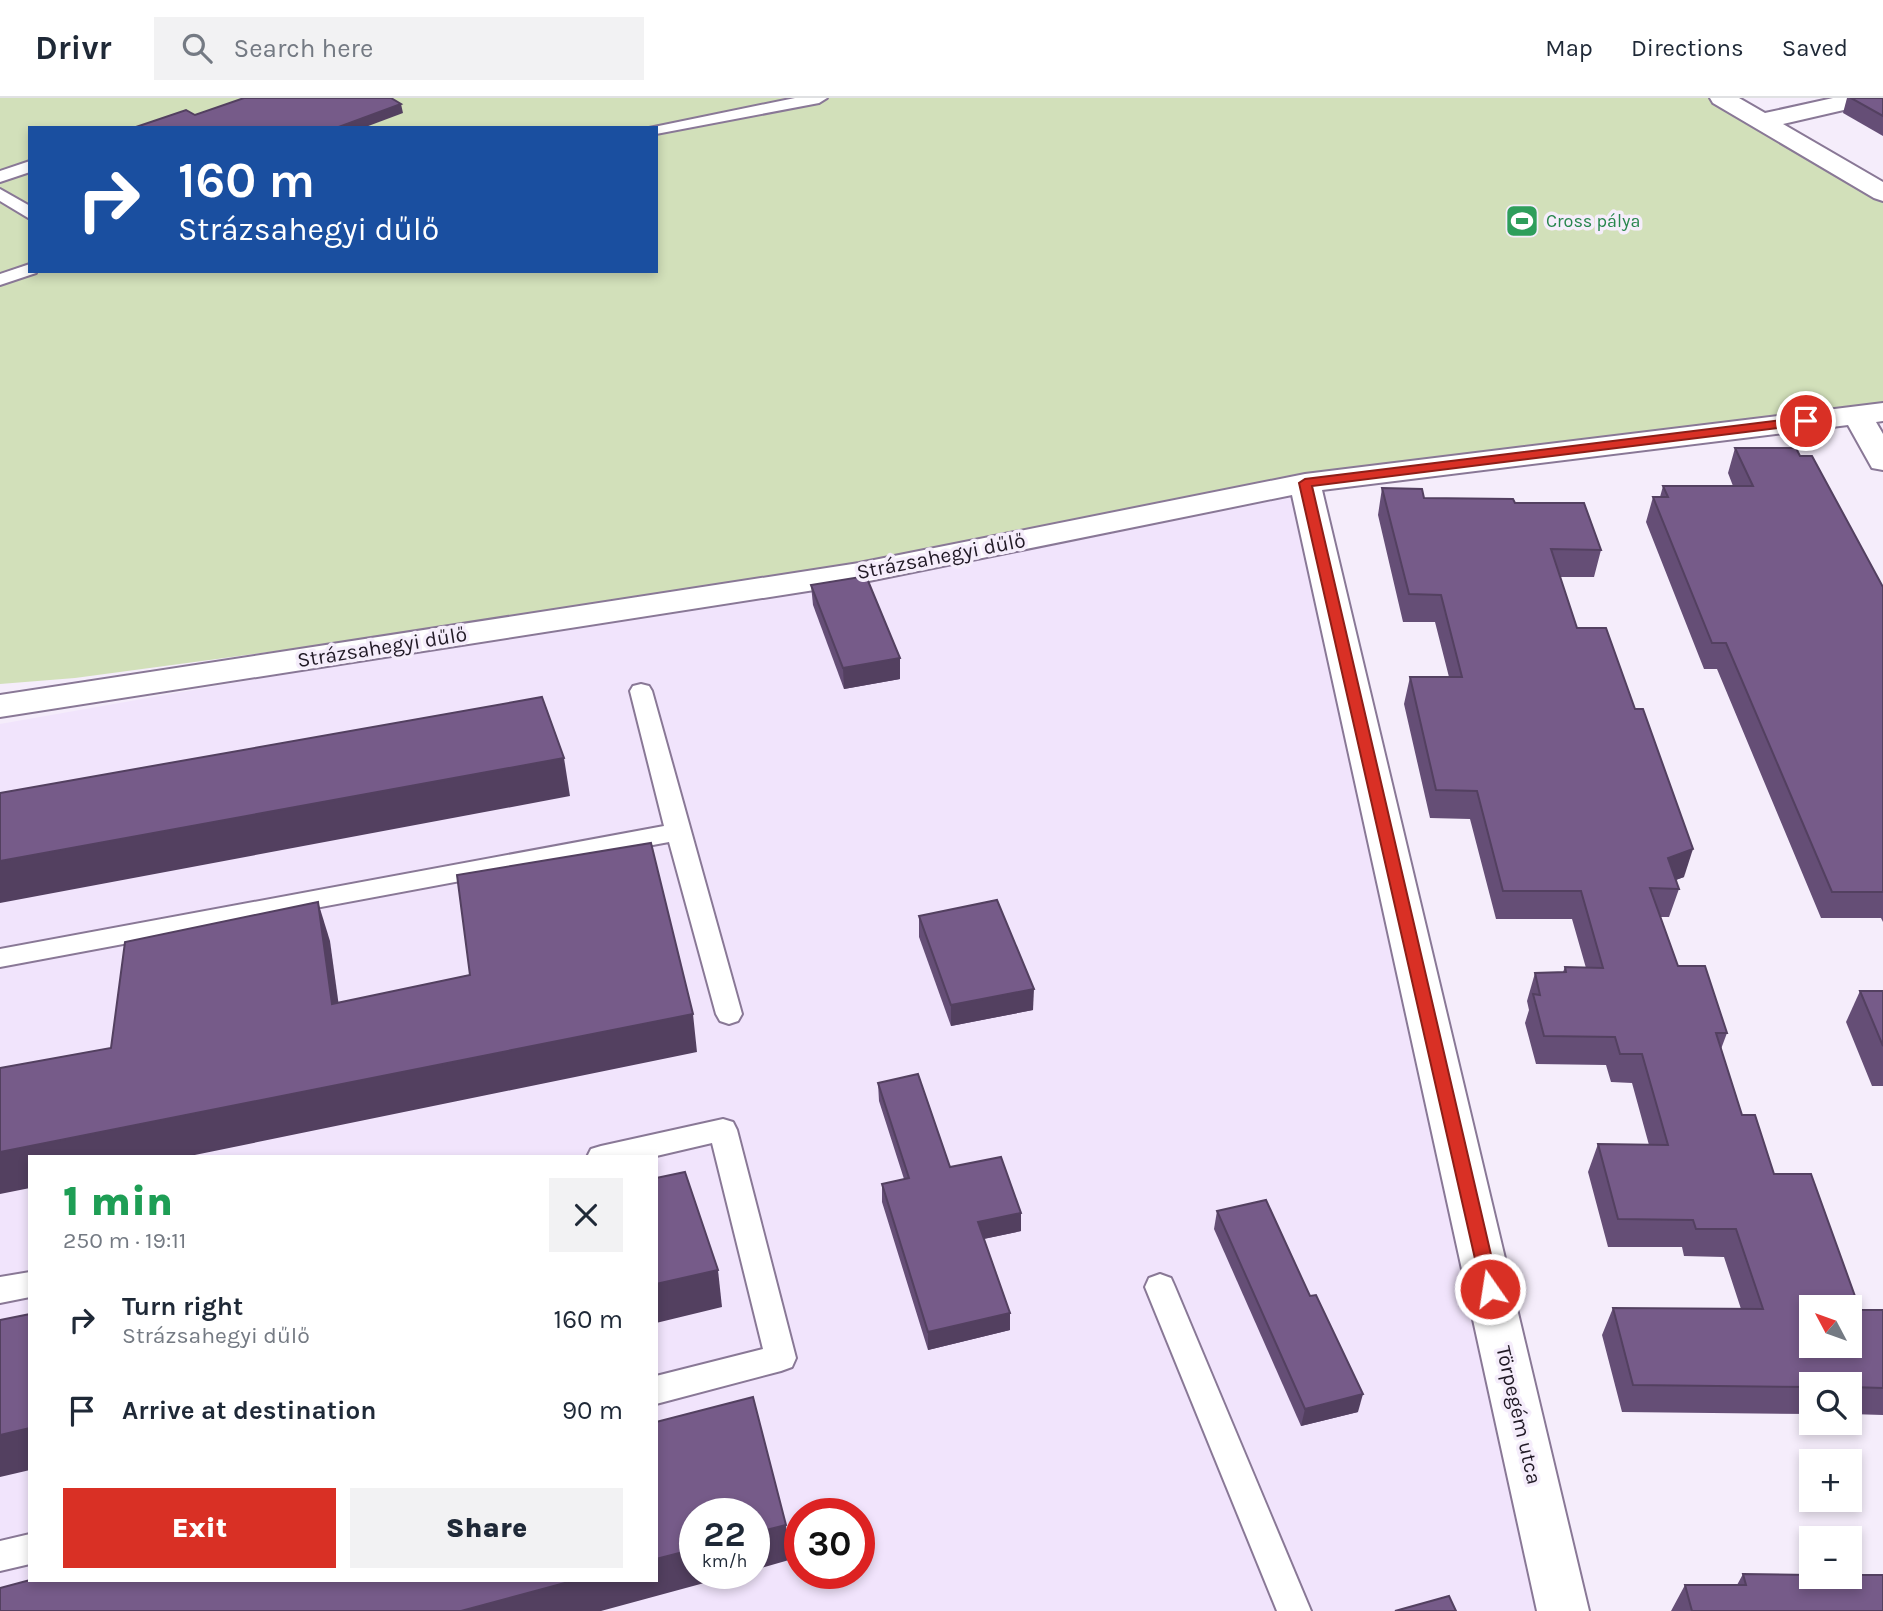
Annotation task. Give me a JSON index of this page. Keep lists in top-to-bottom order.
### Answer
{
  "streets": {
    "street": ["Strázsahegyi dűlő", "Törpegém utca"]
  },
  "crossings": [
    ["Strázsahegyi dűlő", "Törpegém utca"]
  ],
  "places": {
    "sports": ["Cross pálya"]
  },
  "north": "top left",
  "page": {
    "header": "Drivr",
    "search": "Search here",
    "nav": ["Map", "Directions", "Saved"],
    "turn": ["160 m", "Strázsahegyi dűlő"],
    "heading": ["1 min", "250 m · 19:11"],
    "list": [
      {
        "name": "Turn right",
        "note": "Strázsahegyi dűlő",
        "value": "160 m"
      },
      {
        "name": "Arrive at destination",
        "value": "90 m"
      }
    ],
    "map_buttons": ["+", "−"],
    "buttons": ["Exit", "Share"],
    "speed": "22 km/h",
    "limit": "30"
  }
}
